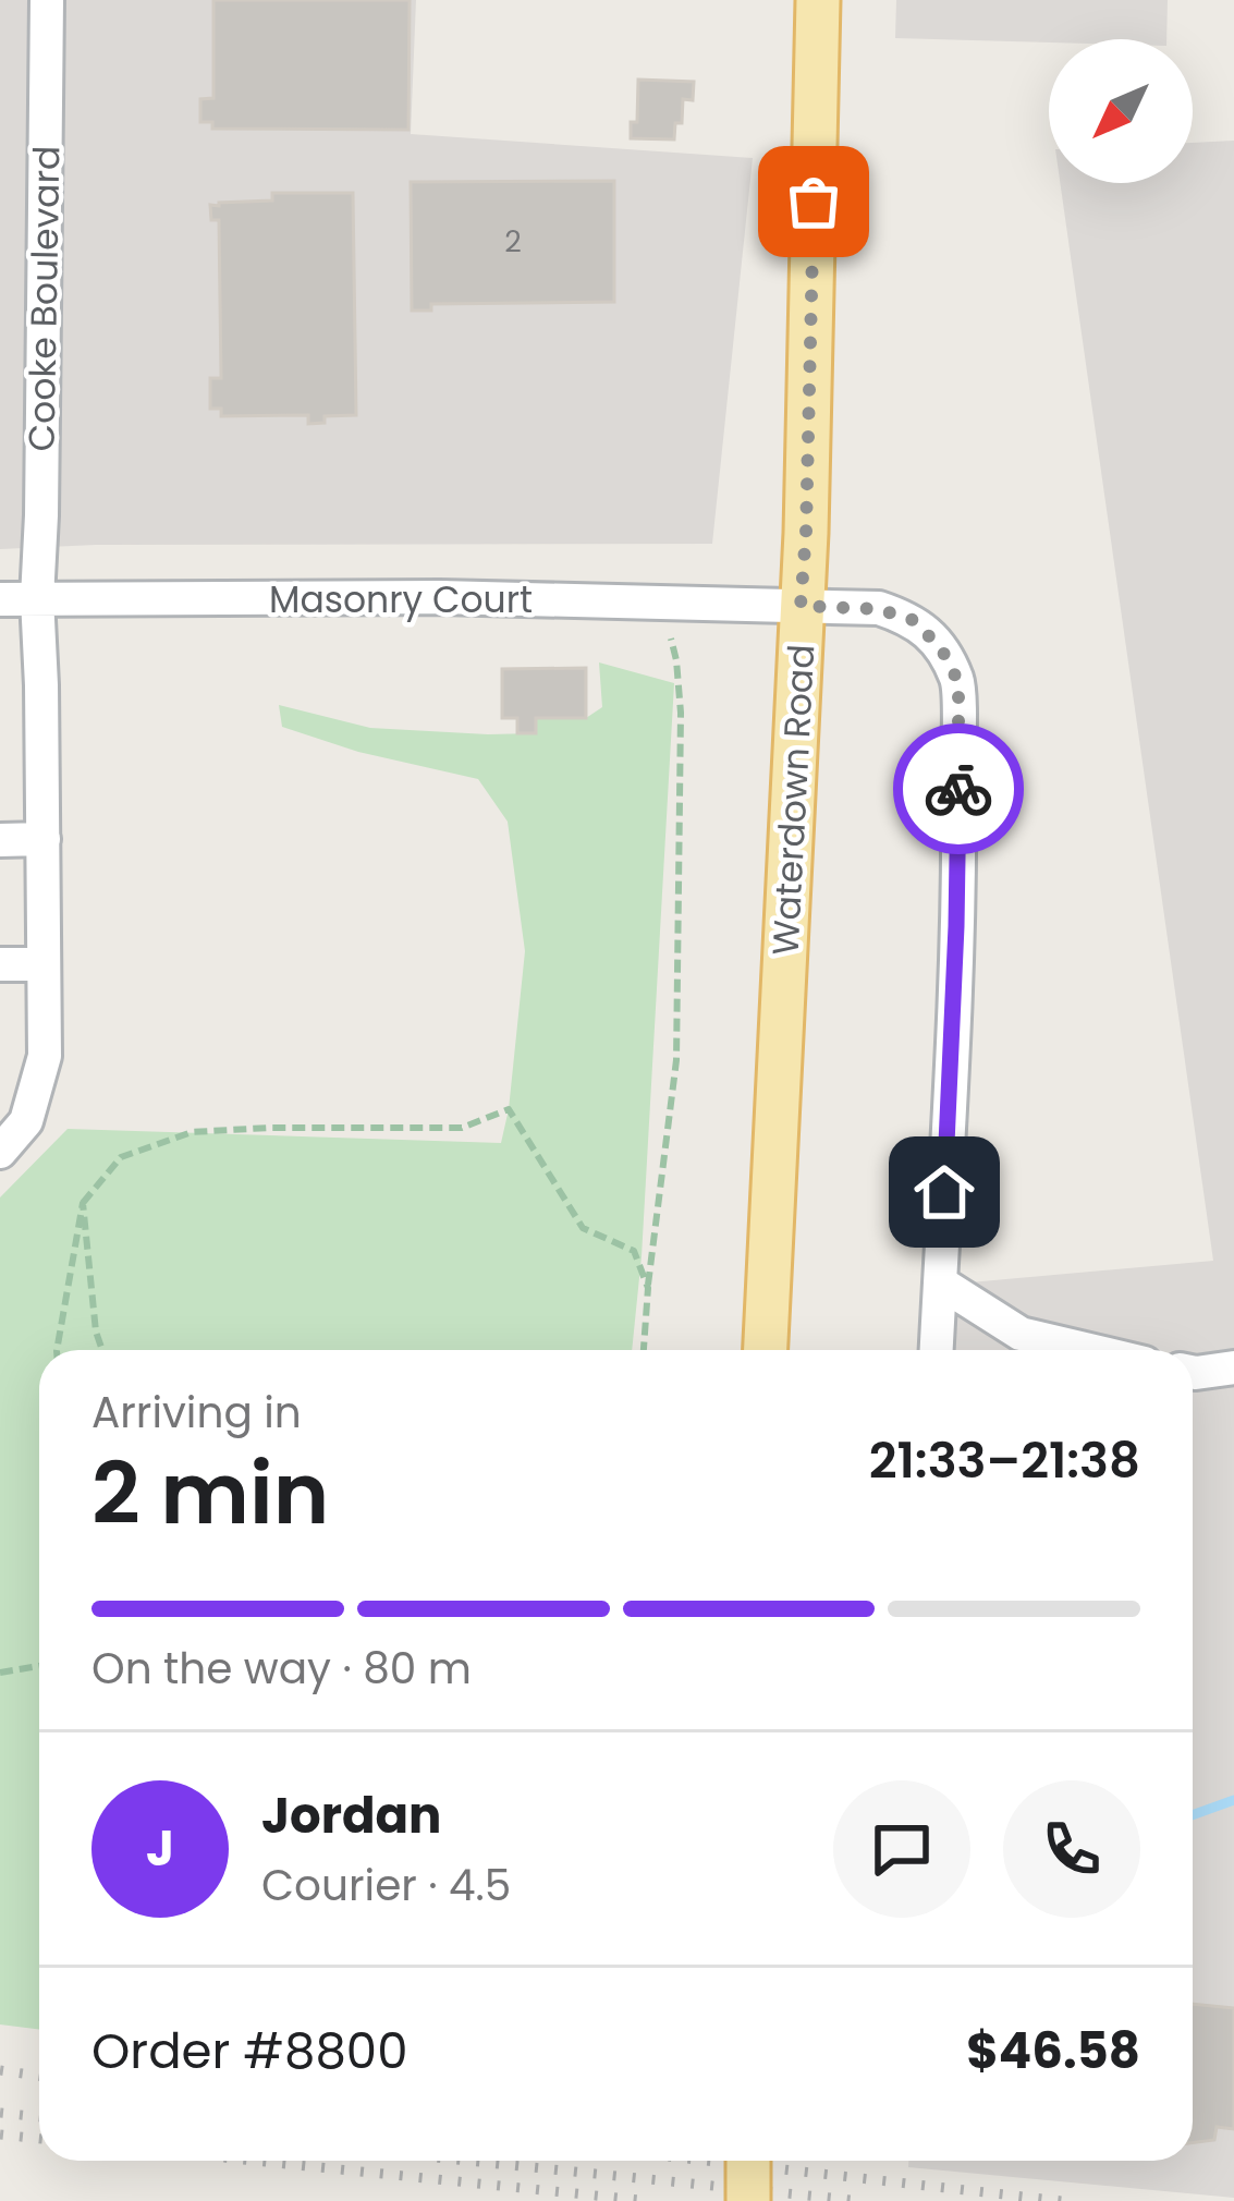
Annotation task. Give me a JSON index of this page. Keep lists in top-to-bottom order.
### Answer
{
  "streets": {
    "main road": ["Waterdown Road"],
    "street": ["Cooke Boulevard", "Masonry Court"]
  },
  "crossings": [
    ["Cooke Boulevard", "Masonry Court"],
    ["Masonry Court", "Waterdown Road"]
  ],
  "house_numbers": ["2"],
  "north": "bottom left",
  "page": {
    "heading": ["2 min", "Arriving in", "21:33–21:38"],
    "panel": [
      "Jordan",
      "Courier · 4.5",
      "Order #8800",
      "$46.58"
    ],
    "bar": "On the way · 80 m",
    "round": "J"
  }
}
